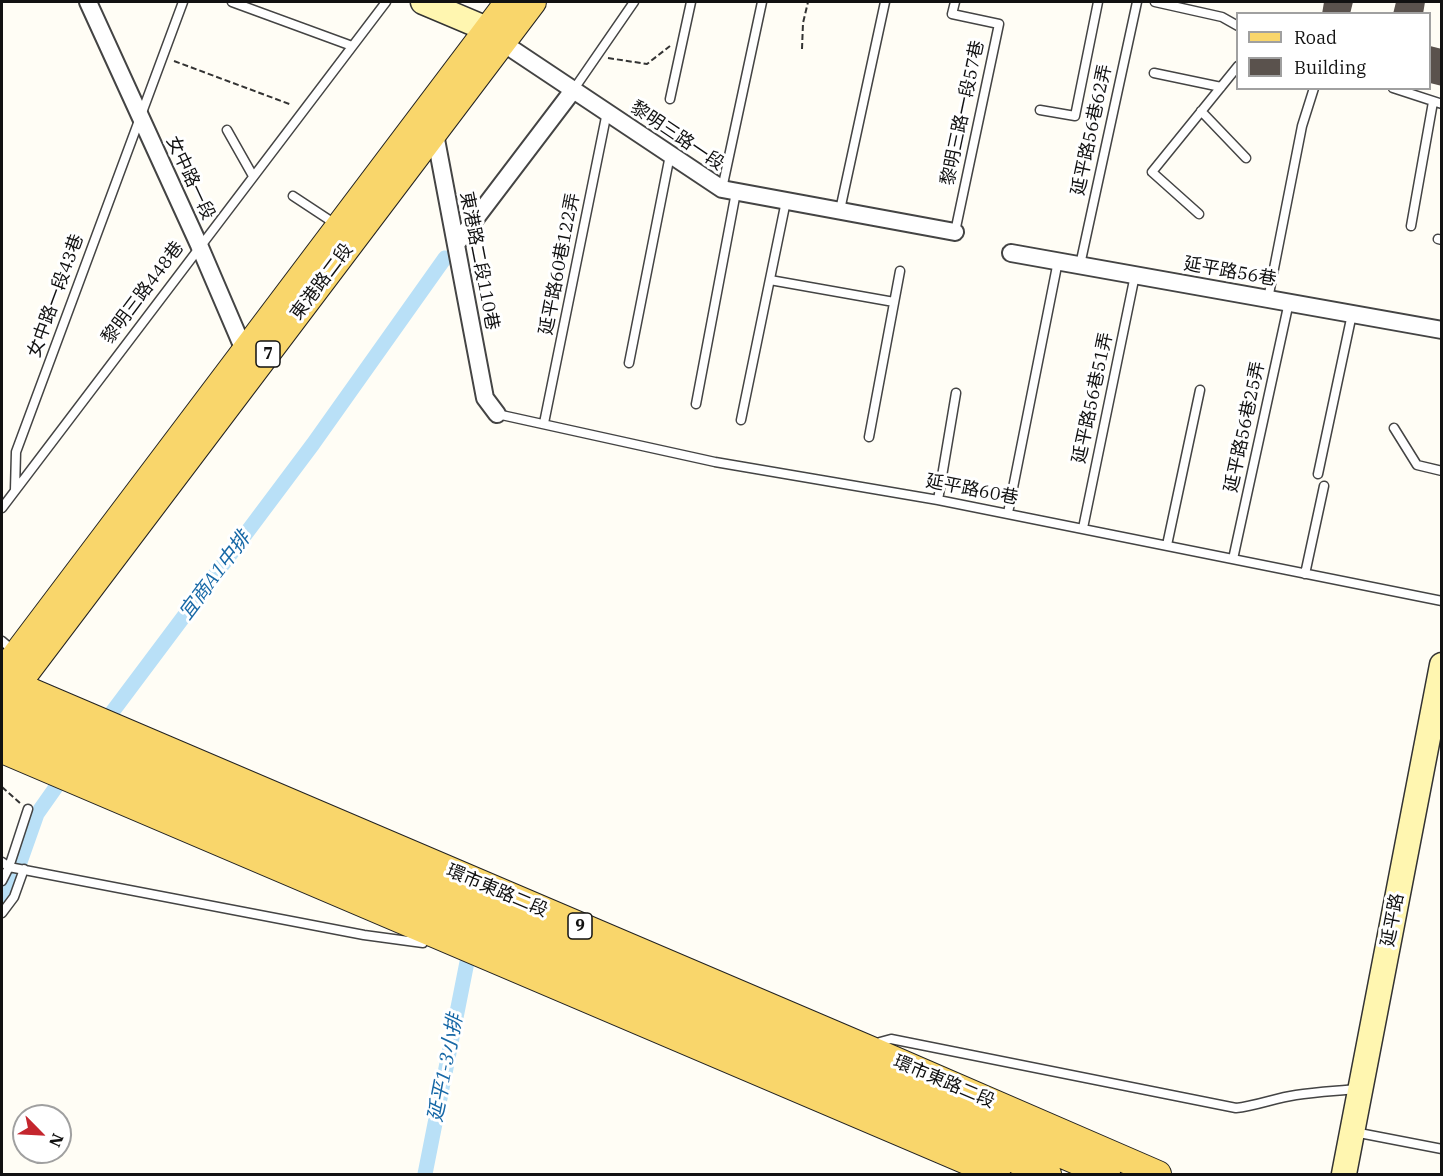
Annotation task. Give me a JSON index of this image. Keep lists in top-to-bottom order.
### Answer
{
  "streets": {
    "main road": [
      "東港路二段",
      "7",
      "環市東路二段",
      "延平路",
      "9"
    ],
    "street": [
      "黎明三路一段",
      "女中路一段",
      "東港路二段110巷",
      "延平路56巷"
    ],
    "lane": [
      "黎明三路一段57巷",
      "延平路56巷62弄",
      "延平路60巷122弄",
      "黎明三路448巷",
      "女中路一段43巷",
      "延平路56巷51弄",
      "延平路56巷25弄",
      "延平路60巷"
    ]
  },
  "crossings": [
    ["黎明三路一段57巷", "黎明三路一段"],
    ["延平路56巷62弄", "延平路56巷"],
    ["黎明三路一段", "延平路60巷122弄"],
    ["黎明三路一段", "東港路二段"],
    ["女中路一段", "東港路二段"],
    ["女中路一段", "黎明三路448巷"],
    ["女中路一段", "女中路一段43巷"],
    ["東港路二段110巷", "東港路二段"],
    ["東港路二段110巷", "延平路60巷"],
    ["延平路60巷122弄", "延平路60巷"],
    ["延平路56巷", "延平路56巷51弄"],
    ["延平路56巷", "延平路56巷25弄"],
    ["東港路二段", "環市東路二段"],
    ["黎明三路448巷", "女中路一段43巷"],
    ["延平路56巷51弄", "延平路60巷"],
    ["延平路56巷25弄", "延平路60巷"]
  ],
  "water": ["宜商A1中排", "延平1-3小排"],
  "legend": ["Road", "Building"],
  "north": "bottom right"
}
